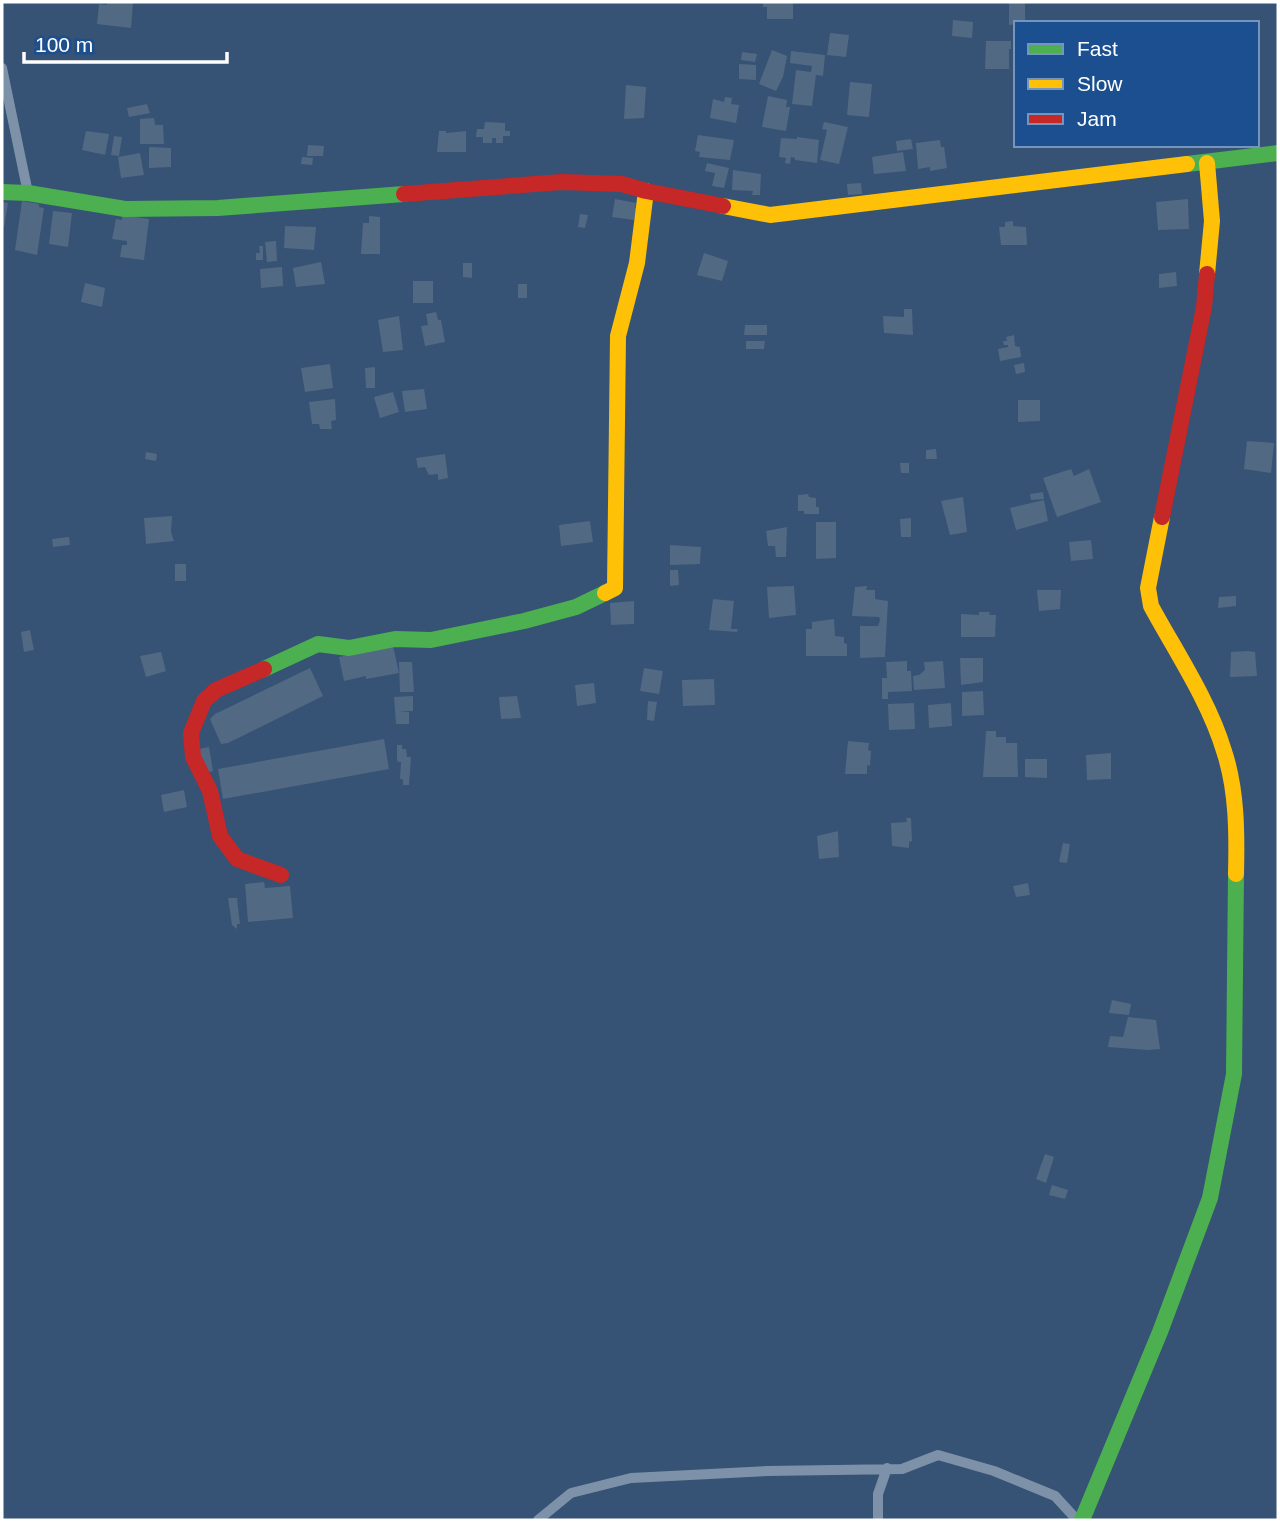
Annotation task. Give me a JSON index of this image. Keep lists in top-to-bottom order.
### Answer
{
  "legend": ["Fast", "Slow", "Jam"],
  "scale_bar": "100 m"
}
